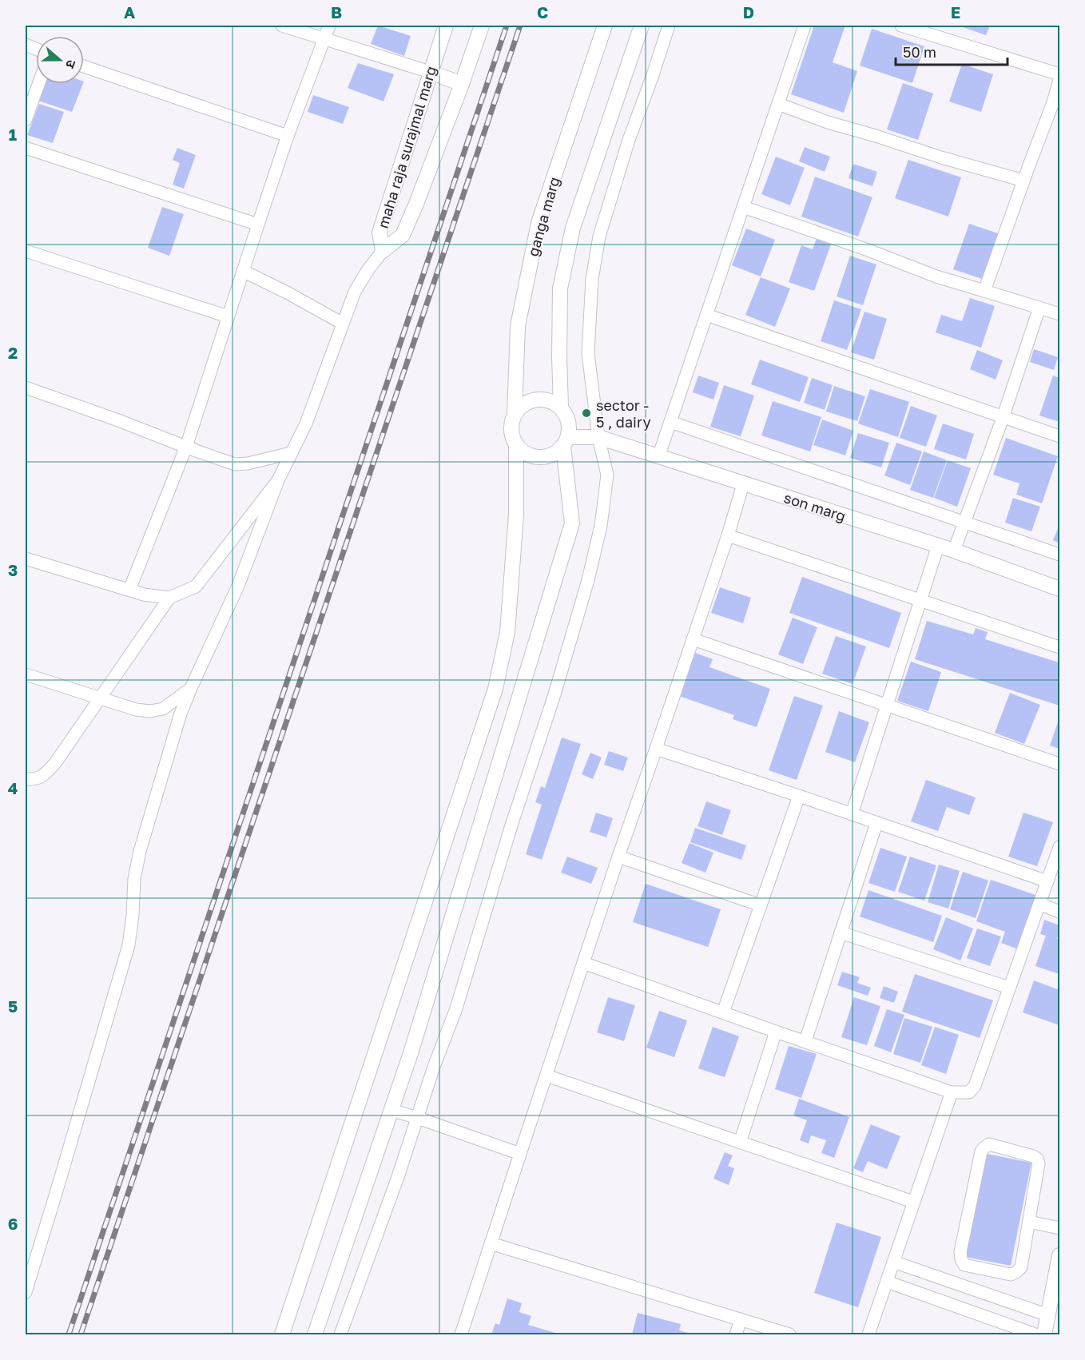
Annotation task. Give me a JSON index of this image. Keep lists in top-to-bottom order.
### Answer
{
  "streets": {
    "street": ["maha raja surajmal marg", "ganga marg", "son marg"]
  },
  "crossings": [
    ["ganga marg", "son marg"]
  ],
  "places": ["sector - 5 , dairy"],
  "scale_bar": "50 m",
  "north": "right",
  "grid": {
    "columns": [
      "A",
      "B",
      "C",
      "D",
      "E"
    ],
    "rows": [
      "1",
      "2",
      "3",
      "4",
      "5",
      "6"
    ]
  }
}
